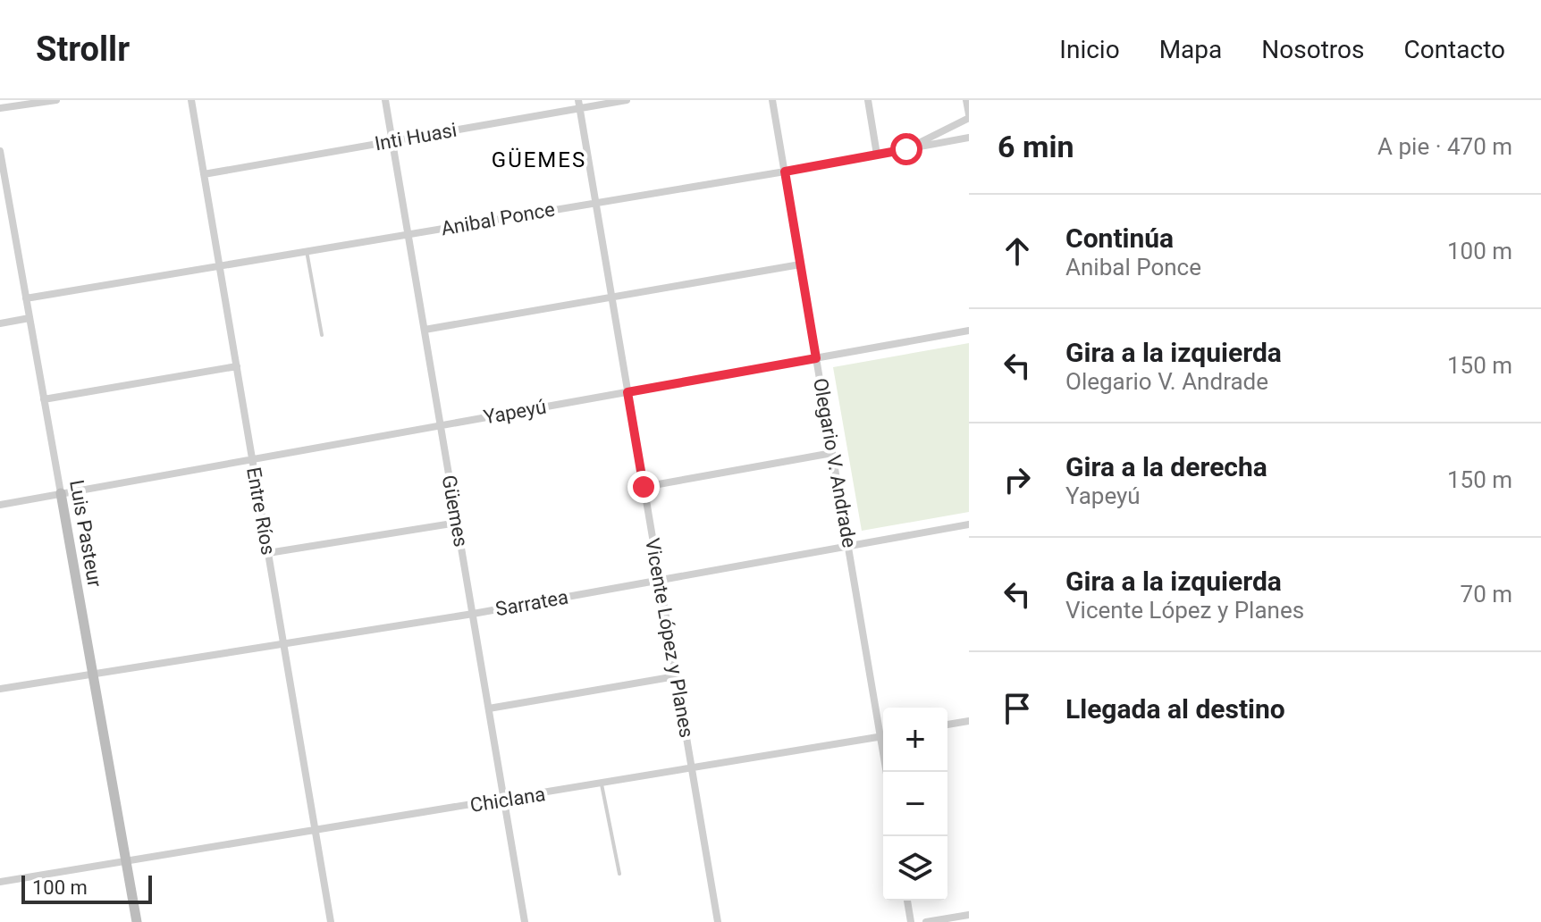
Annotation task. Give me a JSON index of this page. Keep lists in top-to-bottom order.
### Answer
{
  "streets": {
    "main road": ["Luis Pasteur"],
    "street": [
      "Inti Huasi",
      "Anibal Ponce",
      "Yapeyú",
      "Olegario V. Andrade",
      "Entre Ríos",
      "Güemes",
      "Sarratea",
      "Vicente López y Planes",
      "Chiclana"
    ]
  },
  "crossings": [
    ["Inti Huasi", "Entre Ríos"],
    ["Inti Huasi", "Güemes"],
    ["Inti Huasi", "Vicente López y Planes"],
    ["Anibal Ponce", "Olegario V. Andrade"],
    ["Anibal Ponce", "Entre Ríos"],
    ["Anibal Ponce", "Güemes"],
    ["Anibal Ponce", "Luis Pasteur"],
    ["Anibal Ponce", "Vicente López y Planes"],
    ["Yapeyú", "Olegario V. Andrade"],
    ["Yapeyú", "Entre Ríos"],
    ["Yapeyú", "Güemes"],
    ["Yapeyú", "Luis Pasteur"],
    ["Yapeyú", "Vicente López y Planes"],
    ["Olegario V. Andrade", "Sarratea"],
    ["Entre Ríos", "Sarratea"],
    ["Entre Ríos", "Chiclana"],
    ["Güemes", "Sarratea"],
    ["Güemes", "Chiclana"],
    ["Luis Pasteur", "Sarratea"],
    ["Luis Pasteur", "Chiclana"],
    ["Sarratea", "Vicente López y Planes"],
    ["Vicente López y Planes", "Chiclana"]
  ],
  "districts": ["GÜEMES"],
  "scale_bar": "100 m",
  "page": {
    "header": "Strollr",
    "nav": [
      "Inicio",
      "Mapa",
      "Nosotros",
      "Contacto"
    ],
    "heading": ["6 min", "A pie · 470 m"],
    "list": [
      ["Continúa", "Anibal Ponce", "100 m"],
      ["Gira a la izquierda", "Olegario V. Andrade", "150 m"],
      ["Gira a la derecha", "Yapeyú", "150 m"],
      ["Gira a la izquierda", "Vicente López y Planes", "70 m"],
      "Llegada al destino"
    ],
    "map_buttons": ["+", "−"],
    "scale": "100 m"
  }
}
